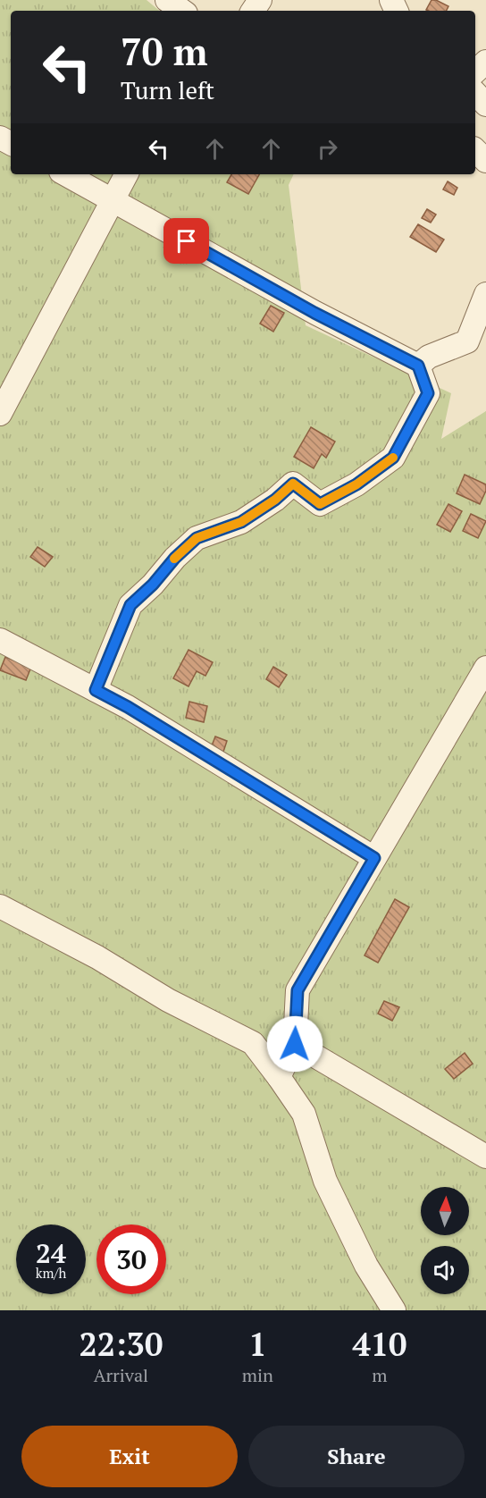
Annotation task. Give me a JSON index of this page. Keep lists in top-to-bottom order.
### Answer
{
  "north": "top",
  "page": {
    "turn": ["70 m", "Turn left"],
    "speed": "24 km/h",
    "limit": "30",
    "eta": [
      "22:30",
      "Arrival",
      "1",
      "min",
      "410",
      "m"
    ],
    "buttons": ["Exit", "Share"]
  }
}
